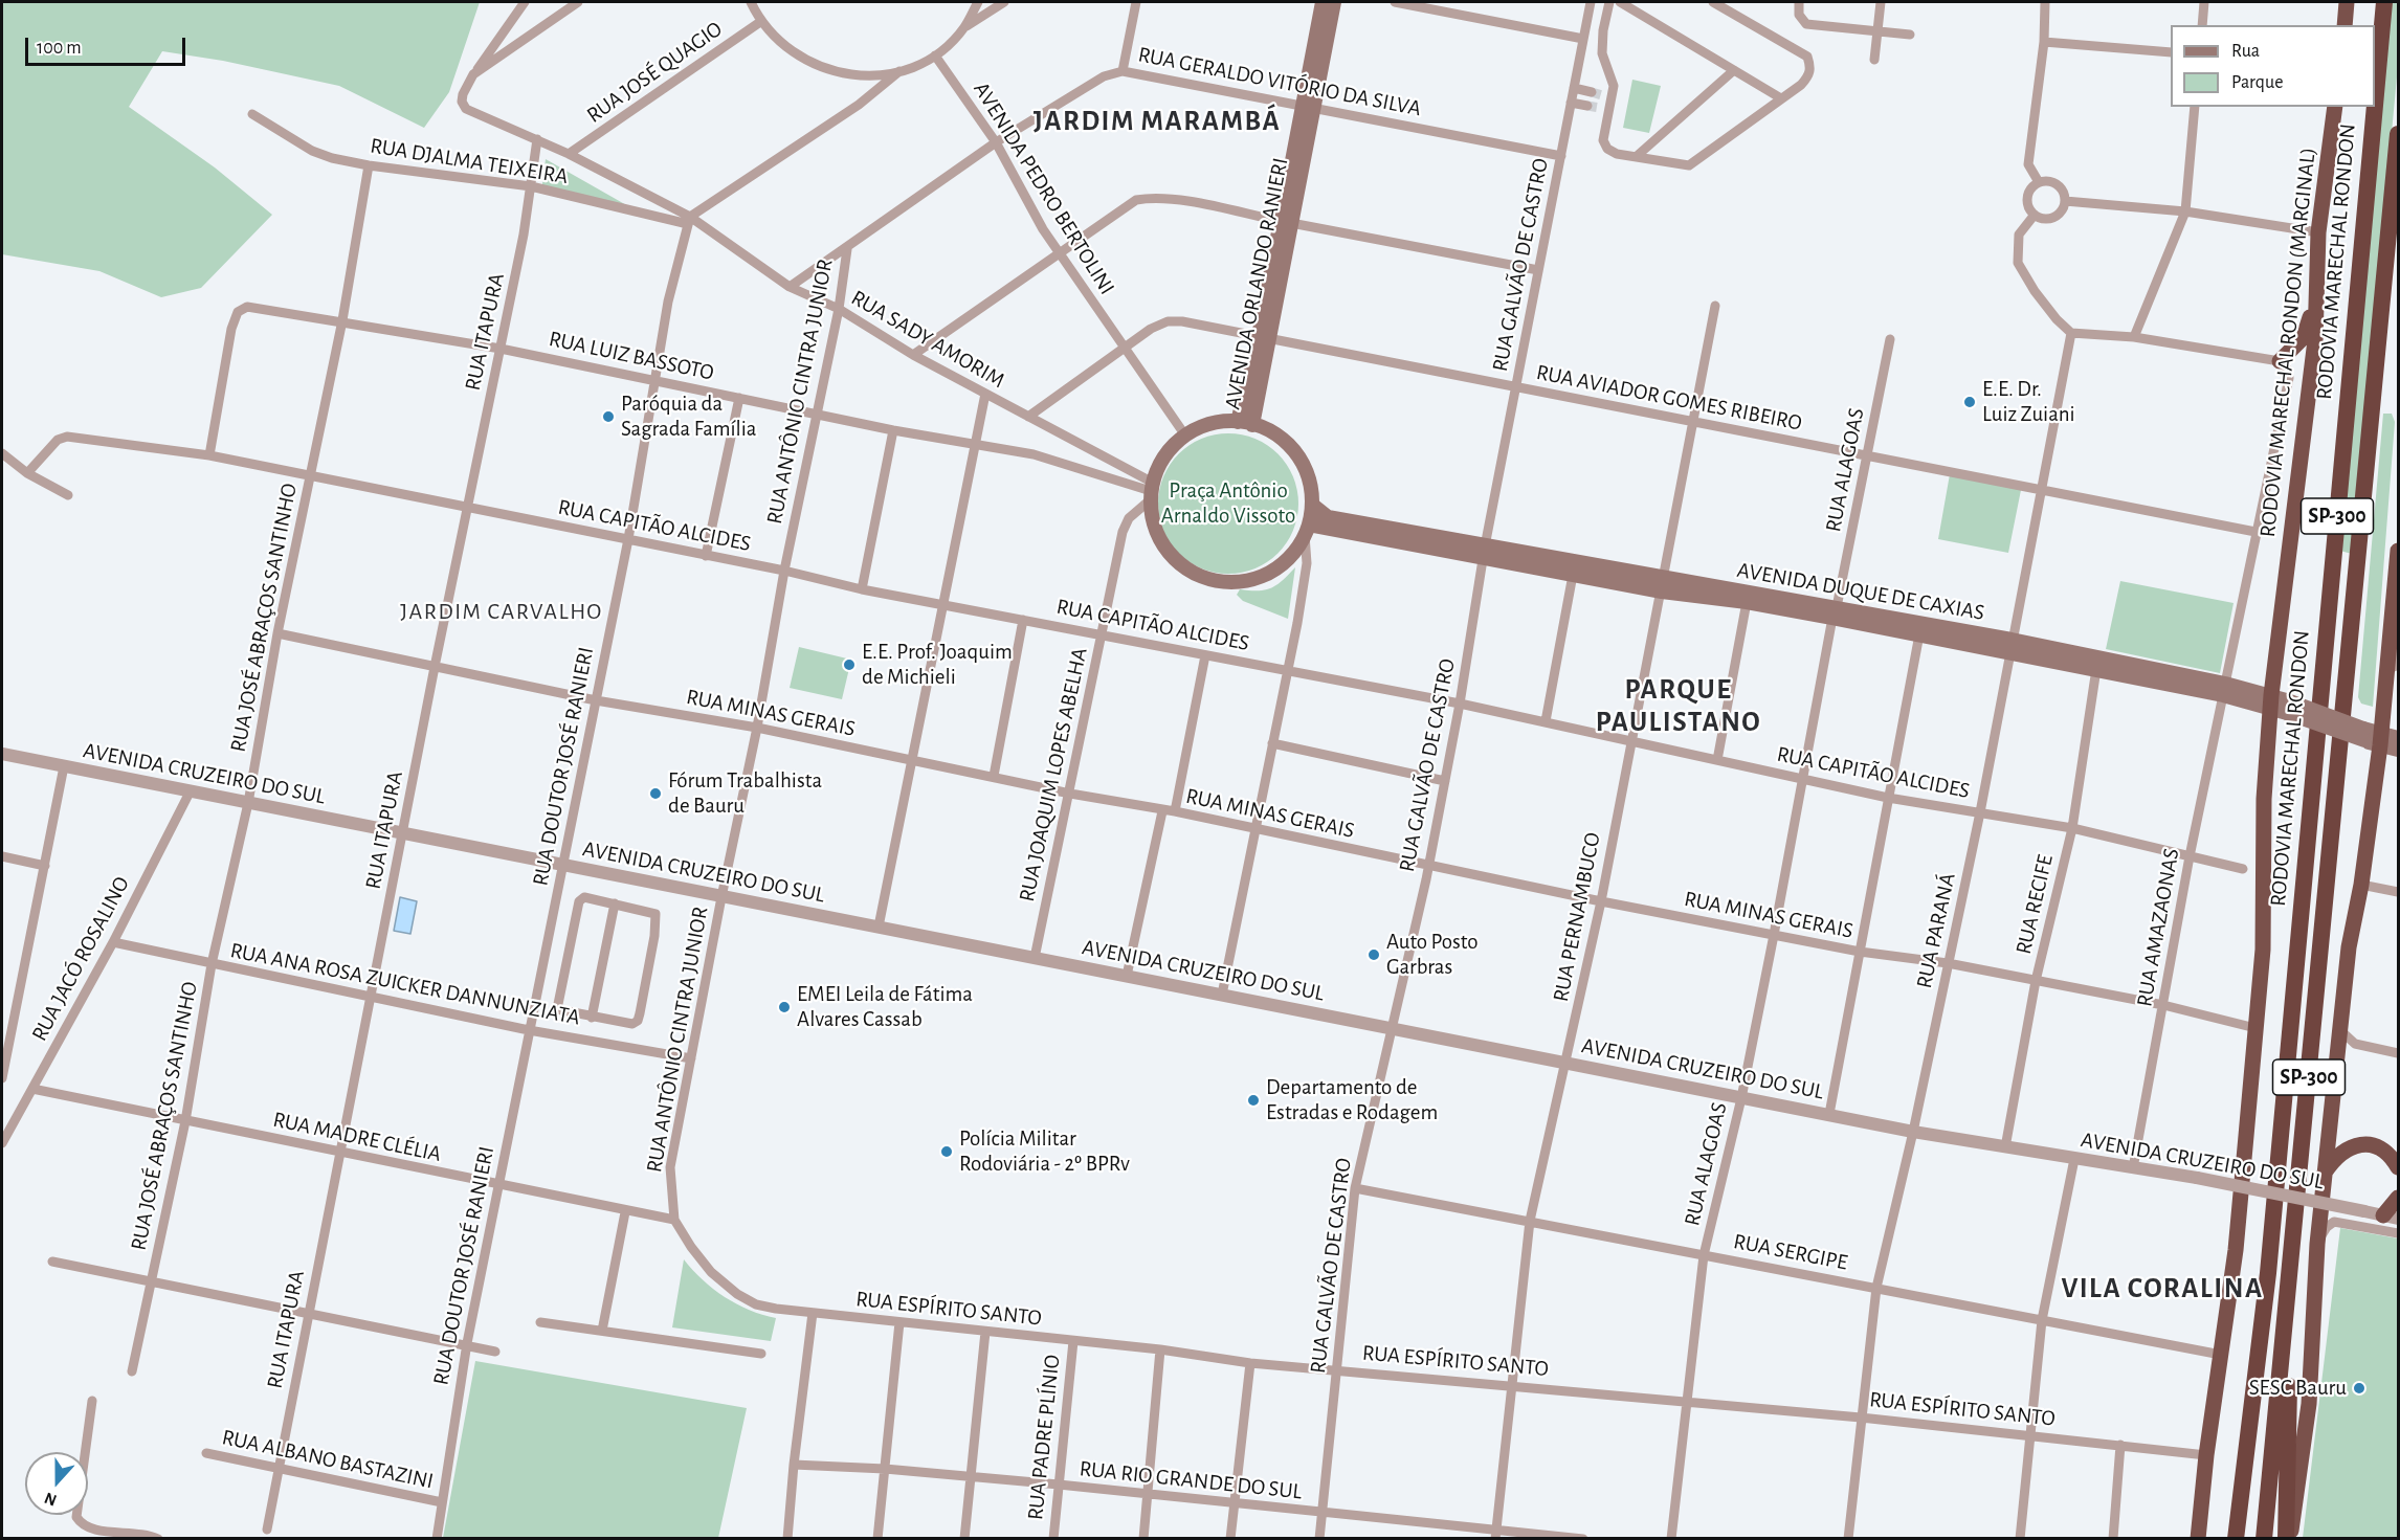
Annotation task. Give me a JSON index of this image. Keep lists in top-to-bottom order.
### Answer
{
  "streets": {
    "highway": ["RODOVIA MARECHAL RONDON", "RODOVIA MARECHAL RONDON (MARGINAL)", "SP-300"],
    "main road": ["AVENIDA ORLANDO RANIERI", "AVENIDA DUQUE DE CAXIAS"],
    "street": [
      "RUA JOSÉ QUAGIO",
      "RUA GERALDO VITÓRIO DA SILVA",
      "RUA DJALMA TEIXEIRA",
      "AVENIDA PEDRO BERTOLINI",
      "RUA GALVÃO DE CASTRO",
      "RUA ITAPURA",
      "RUA SADY AMORIM",
      "RUA LUIZ BASSOTO",
      "RUA ANTÔNIO CINTRA JUNIOR",
      "RUA AVIADOR GOMES RIBEIRO",
      "RUA ALAGOAS",
      "RUA CAPITÃO ALCIDES",
      "RUA JOSÉ ABRAÇOS SANTINHO",
      "RUA MINAS GERAIS",
      "RUA DOUTOR JOSÉ RANIERI",
      "AVENIDA CRUZEIRO DO SUL",
      "RUA JOAQUIM LOPES ABELHA",
      "RUA RECIFE",
      "RUA PERNAMBUCO",
      "RUA AMAZAONAS",
      "RUA PARANÁ",
      "RUA JACÓ ROSALINO",
      "RUA ANA ROSA ZUICKER DANNUNZIATA",
      "RUA MADRE CLÉLIA",
      "RUA SERGIPE",
      "RUA ESPÍRITO SANTO",
      "RUA PADRE PLÍNIO",
      "RUA ALBANO BASTAZINI",
      "RUA RIO GRANDE DO SUL"
    ]
  },
  "crossings": [
    ["RUA JOSÉ QUAGIO", "RUA SADY AMORIM"],
    ["RUA GERALDO VITÓRIO DA SILVA", "AVENIDA PEDRO BERTOLINI"],
    ["RUA GERALDO VITÓRIO DA SILVA", "RUA GALVÃO DE CASTRO"],
    ["RUA GERALDO VITÓRIO DA SILVA", "AVENIDA ORLANDO RANIERI"],
    ["RUA GERALDO VITÓRIO DA SILVA", "RUA SADY AMORIM"],
    ["RUA GERALDO VITÓRIO DA SILVA", "RUA ANTÔNIO CINTRA JUNIOR"],
    ["RUA DJALMA TEIXEIRA", "RUA ITAPURA"],
    ["RUA DJALMA TEIXEIRA", "RUA SADY AMORIM"],
    ["RUA DJALMA TEIXEIRA", "RUA JOSÉ ABRAÇOS SANTINHO"],
    ["RUA DJALMA TEIXEIRA", "RUA DOUTOR JOSÉ RANIERI"],
    ["AVENIDA PEDRO BERTOLINI", "AVENIDA ORLANDO RANIERI"],
    ["AVENIDA PEDRO BERTOLINI", "RUA SADY AMORIM"],
    ["AVENIDA PEDRO BERTOLINI", "RUA LUIZ BASSOTO"],
    ["AVENIDA PEDRO BERTOLINI", "RUA AVIADOR GOMES RIBEIRO"],
    ["AVENIDA PEDRO BERTOLINI", "AVENIDA DUQUE DE CAXIAS"],
    ["AVENIDA PEDRO BERTOLINI", "RUA JOAQUIM LOPES ABELHA"],
    ["RUA GALVÃO DE CASTRO", "RUA AVIADOR GOMES RIBEIRO"],
    ["RUA GALVÃO DE CASTRO", "RUA CAPITÃO ALCIDES"],
    ["RUA GALVÃO DE CASTRO", "AVENIDA DUQUE DE CAXIAS"],
    ["RUA GALVÃO DE CASTRO", "RUA MINAS GERAIS"],
    ["RUA GALVÃO DE CASTRO", "AVENIDA CRUZEIRO DO SUL"],
    ["RUA GALVÃO DE CASTRO", "RUA SERGIPE"],
    ["RUA GALVÃO DE CASTRO", "RUA ESPÍRITO SANTO"],
    ["RUA GALVÃO DE CASTRO", "RUA RIO GRANDE DO SUL"],
    ["AVENIDA ORLANDO RANIERI", "RUA SADY AMORIM"],
    ["AVENIDA ORLANDO RANIERI", "RUA LUIZ BASSOTO"],
    ["AVENIDA ORLANDO RANIERI", "RUA AVIADOR GOMES RIBEIRO"],
    ["AVENIDA ORLANDO RANIERI", "AVENIDA DUQUE DE CAXIAS"],
    ["AVENIDA ORLANDO RANIERI", "RUA JOAQUIM LOPES ABELHA"],
    ["RUA ITAPURA", "RUA SADY AMORIM"],
    ["RUA ITAPURA", "RUA LUIZ BASSOTO"],
    ["RUA ITAPURA", "RUA CAPITÃO ALCIDES"],
    ["RUA ITAPURA", "RUA MINAS GERAIS"],
    ["RUA ITAPURA", "AVENIDA CRUZEIRO DO SUL"],
    ["RUA ITAPURA", "RUA ANA ROSA ZUICKER DANNUNZIATA"],
    ["RUA ITAPURA", "RUA MADRE CLÉLIA"],
    ["RUA ITAPURA", "RUA ALBANO BASTAZINI"],
    ["RUA SADY AMORIM", "RUA LUIZ BASSOTO"],
    ["RUA SADY AMORIM", "RUA ANTÔNIO CINTRA JUNIOR"],
    ["RUA SADY AMORIM", "RUA AVIADOR GOMES RIBEIRO"],
    ["RUA SADY AMORIM", "AVENIDA DUQUE DE CAXIAS"],
    ["RUA SADY AMORIM", "RUA DOUTOR JOSÉ RANIERI"],
    ["RUA SADY AMORIM", "RUA JOAQUIM LOPES ABELHA"],
    ["RODOVIA MARECHAL RONDON (MARGINAL)", "AVENIDA DUQUE DE CAXIAS"],
    ["RODOVIA MARECHAL RONDON (MARGINAL)", "RUA MINAS GERAIS"],
    ["RODOVIA MARECHAL RONDON (MARGINAL)", "RUA SERGIPE"],
    ["RODOVIA MARECHAL RONDON (MARGINAL)", "RUA ESPÍRITO SANTO"],
    ["RUA LUIZ BASSOTO", "RUA ANTÔNIO CINTRA JUNIOR"],
    ["RUA LUIZ BASSOTO", "RUA CAPITÃO ALCIDES"],
    ["RUA LUIZ BASSOTO", "AVENIDA DUQUE DE CAXIAS"],
    ["RUA LUIZ BASSOTO", "RUA JOSÉ ABRAÇOS SANTINHO"],
    ["RUA LUIZ BASSOTO", "RUA DOUTOR JOSÉ RANIERI"],
    ["RUA LUIZ BASSOTO", "RUA JOAQUIM LOPES ABELHA"],
    ["RUA ANTÔNIO CINTRA JUNIOR", "RUA CAPITÃO ALCIDES"],
    ["RUA ANTÔNIO CINTRA JUNIOR", "RUA MINAS GERAIS"],
    ["RUA ANTÔNIO CINTRA JUNIOR", "AVENIDA CRUZEIRO DO SUL"],
    ["RUA ANTÔNIO CINTRA JUNIOR", "RUA ANA ROSA ZUICKER DANNUNZIATA"],
    ["RUA ANTÔNIO CINTRA JUNIOR", "RUA MADRE CLÉLIA"],
    ["RUA ANTÔNIO CINTRA JUNIOR", "RUA ESPÍRITO SANTO"],
    ["RUA AVIADOR GOMES RIBEIRO", "RUA ALAGOAS"],
    ["RUA AVIADOR GOMES RIBEIRO", "RUA PERNAMBUCO"],
    ["RUA AVIADOR GOMES RIBEIRO", "RUA AMAZAONAS"],
    ["RUA AVIADOR GOMES RIBEIRO", "RUA PARANÁ"],
    ["RUA ALAGOAS", "RUA CAPITÃO ALCIDES"],
    ["RUA ALAGOAS", "AVENIDA DUQUE DE CAXIAS"],
    ["RUA ALAGOAS", "RUA MINAS GERAIS"],
    ["RUA ALAGOAS", "AVENIDA CRUZEIRO DO SUL"],
    ["RUA ALAGOAS", "RUA SERGIPE"],
    ["RUA ALAGOAS", "RUA ESPÍRITO SANTO"],
    ["RUA CAPITÃO ALCIDES", "RUA JOSÉ ABRAÇOS SANTINHO"],
    ["RUA CAPITÃO ALCIDES", "RUA DOUTOR JOSÉ RANIERI"],
    ["RUA CAPITÃO ALCIDES", "RUA JOAQUIM LOPES ABELHA"],
    ["RUA CAPITÃO ALCIDES", "RUA RECIFE"],
    ["RUA CAPITÃO ALCIDES", "RUA PERNAMBUCO"],
    ["RUA CAPITÃO ALCIDES", "RUA AMAZAONAS"],
    ["RUA CAPITÃO ALCIDES", "RUA PARANÁ"],
    ["AVENIDA DUQUE DE CAXIAS", "RUA JOAQUIM LOPES ABELHA"],
    ["AVENIDA DUQUE DE CAXIAS", "RUA RECIFE"],
    ["AVENIDA DUQUE DE CAXIAS", "RUA PERNAMBUCO"],
    ["AVENIDA DUQUE DE CAXIAS", "RUA AMAZAONAS"],
    ["AVENIDA DUQUE DE CAXIAS", "RUA PARANÁ"],
    ["RUA JOSÉ ABRAÇOS SANTINHO", "RUA MINAS GERAIS"],
    ["RUA JOSÉ ABRAÇOS SANTINHO", "AVENIDA CRUZEIRO DO SUL"],
    ["RUA JOSÉ ABRAÇOS SANTINHO", "RUA ANA ROSA ZUICKER DANNUNZIATA"],
    ["RUA JOSÉ ABRAÇOS SANTINHO", "RUA MADRE CLÉLIA"],
    ["RUA MINAS GERAIS", "RUA DOUTOR JOSÉ RANIERI"],
    ["RUA MINAS GERAIS", "RUA JOAQUIM LOPES ABELHA"],
    ["RUA MINAS GERAIS", "RUA RECIFE"],
    ["RUA MINAS GERAIS", "RUA PERNAMBUCO"],
    ["RUA MINAS GERAIS", "RUA AMAZAONAS"],
    ["RUA MINAS GERAIS", "RUA PARANÁ"],
    ["RUA DOUTOR JOSÉ RANIERI", "AVENIDA CRUZEIRO DO SUL"],
    ["RUA DOUTOR JOSÉ RANIERI", "RUA ANA ROSA ZUICKER DANNUNZIATA"],
    ["RUA DOUTOR JOSÉ RANIERI", "RUA MADRE CLÉLIA"],
    ["RUA DOUTOR JOSÉ RANIERI", "RUA ALBANO BASTAZINI"],
    ["AVENIDA CRUZEIRO DO SUL", "RUA JOAQUIM LOPES ABELHA"],
    ["AVENIDA CRUZEIRO DO SUL", "RUA RECIFE"],
    ["AVENIDA CRUZEIRO DO SUL", "RUA PERNAMBUCO"],
    ["AVENIDA CRUZEIRO DO SUL", "RUA AMAZAONAS"],
    ["AVENIDA CRUZEIRO DO SUL", "RUA PARANÁ"],
    ["AVENIDA CRUZEIRO DO SUL", "RUA JACÓ ROSALINO"],
    ["RUA PERNAMBUCO", "RUA SERGIPE"],
    ["RUA PERNAMBUCO", "RUA ESPÍRITO SANTO"],
    ["RUA PERNAMBUCO", "RUA RIO GRANDE DO SUL"],
    ["RUA PARANÁ", "RUA SERGIPE"],
    ["RUA PARANÁ", "RUA ESPÍRITO SANTO"],
    ["RUA JACÓ ROSALINO", "RUA ANA ROSA ZUICKER DANNUNZIATA"],
    ["RUA JACÓ ROSALINO", "RUA MADRE CLÉLIA"],
    ["RUA MADRE CLÉLIA", "RUA ESPÍRITO SANTO"],
    ["RUA ESPÍRITO SANTO", "RUA PADRE PLÍNIO"],
    ["RUA PADRE PLÍNIO", "RUA RIO GRANDE DO SUL"]
  ],
  "districts": [
    "JARDIM MARAMBÁ",
    "JARDIM CARVALHO",
    "PARQUE PAULISTANO",
    "VILA CORALINA"
  ],
  "parks": ["Praça Antônio Arnaldo Vissoto"],
  "places": [
    "E.E. Dr. Luiz Zuiani",
    "Paróquia da Sagrada Família",
    "E.E. Prof. Joaquim de Michieli",
    "Fórum Trabalhista de Bauru",
    "Auto Posto Garbras",
    "EMEI Leila de Fátima Alvares Cassab",
    "Departamento de Estradas e Rodagem",
    "Polícia Militar Rodoviária - 2º BPRv",
    "SESC Bauru"
  ],
  "legend": ["Rua", "Parque"],
  "scale_bar": "100 m",
  "north": "bottom"
}
